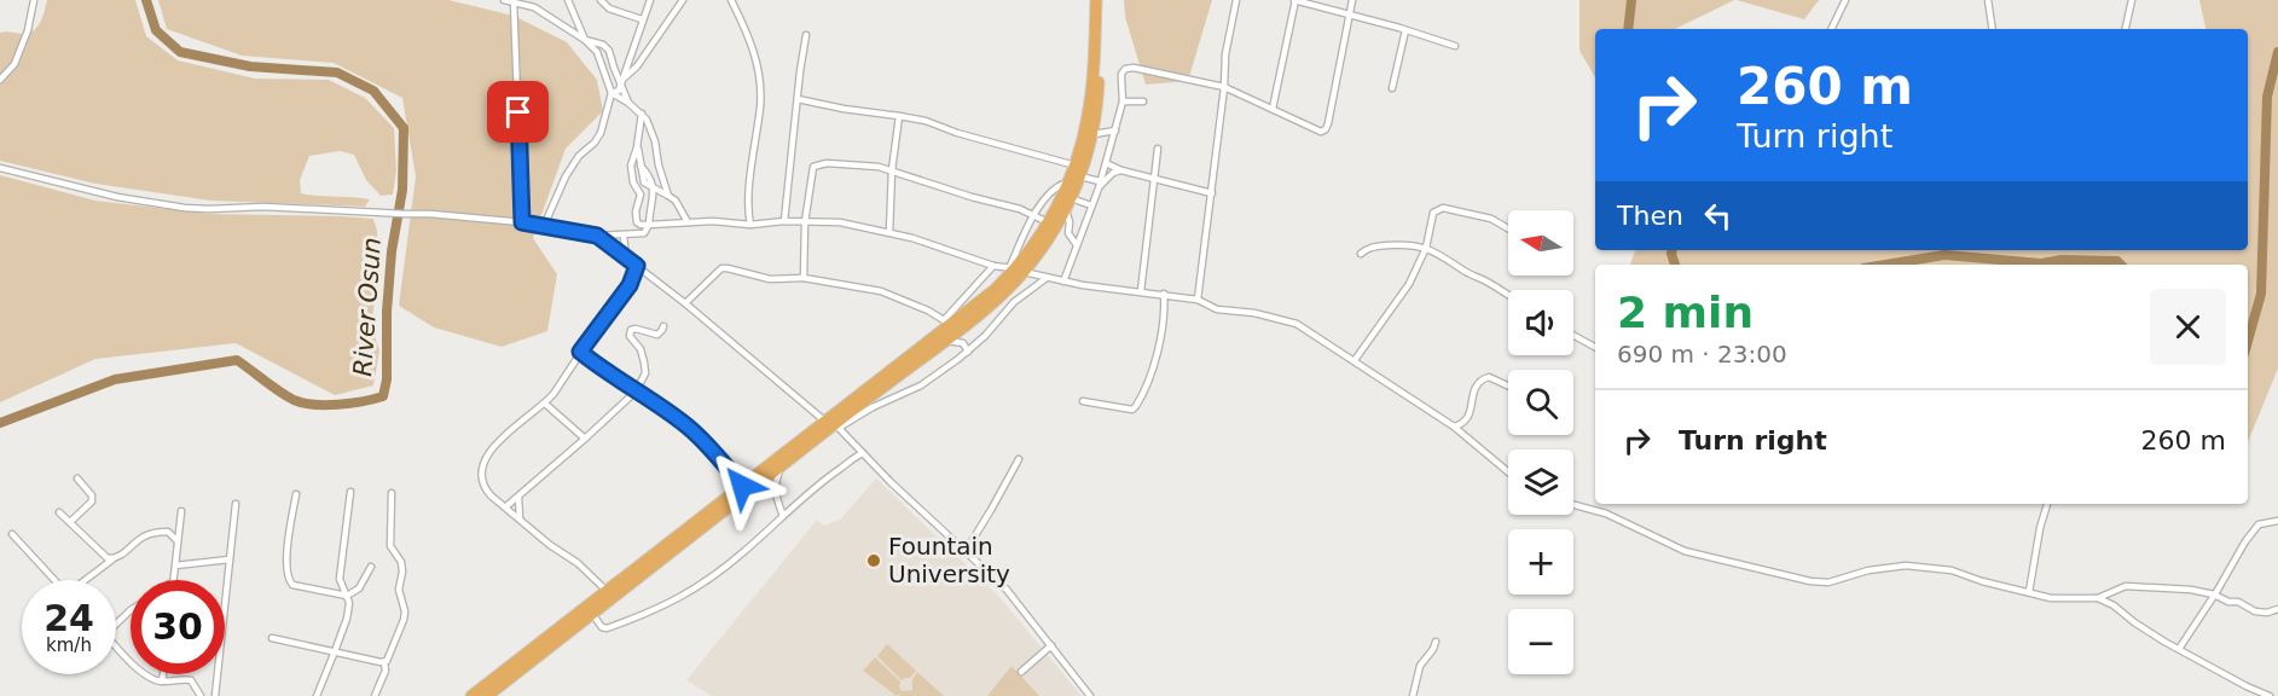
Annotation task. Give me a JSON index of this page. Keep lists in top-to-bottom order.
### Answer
{
  "water": ["River Osun"],
  "places": ["Fountain University"],
  "north": "left",
  "page": {
    "turn": ["260 m", "Turn right"],
    "then": "Then",
    "map_buttons": ["+", "−"],
    "heading": ["2 min", "690 m · 23:00"],
    "list": [
      {
        "name": "Turn right",
        "value": "260 m"
      }
    ],
    "speed": "24 km/h",
    "limit": "30"
  }
}
